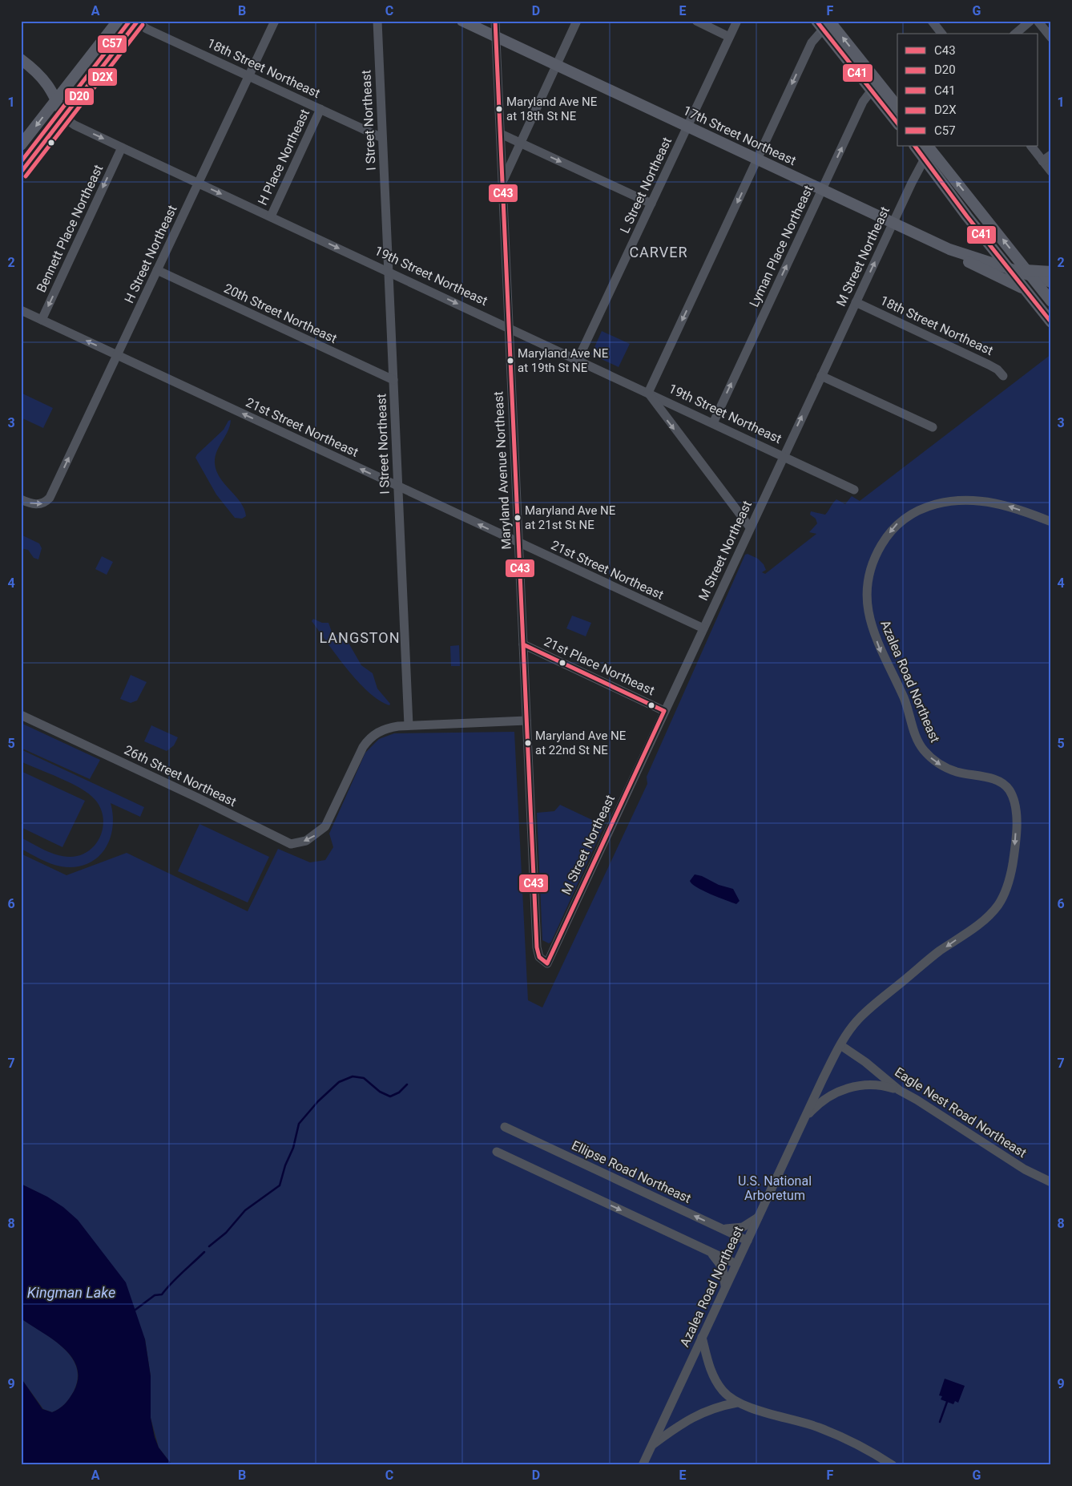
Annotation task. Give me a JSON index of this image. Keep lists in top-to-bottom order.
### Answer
{
  "streets": {
    "main road": ["17th Street Northeast"],
    "street": [
      "18th Street Northeast",
      "I Street Northeast",
      "H Place Northeast",
      "L Street Northeast",
      "Bennett Place Northeast",
      "Lyman Place Northeast",
      "H Street Northeast",
      "M Street Northeast",
      "19th Street Northeast",
      "20th Street Northeast",
      "21st Street Northeast",
      "Maryland Avenue Northeast",
      "21st Place Northeast",
      "Azalea Road Northeast",
      "26th Street Northeast",
      "Eagle Nest Road Northeast",
      "Ellipse Road Northeast"
    ]
  },
  "crossings": [
    ["18th Street Northeast", "I Street Northeast"],
    ["18th Street Northeast", "H Place Northeast"],
    ["18th Street Northeast", "H Street Northeast"],
    ["18th Street Northeast", "M Street Northeast"],
    ["I Street Northeast", "19th Street Northeast"],
    ["I Street Northeast", "20th Street Northeast"],
    ["I Street Northeast", "21st Street Northeast"],
    ["I Street Northeast", "26th Street Northeast"],
    ["17th Street Northeast", "L Street Northeast"],
    ["17th Street Northeast", "Lyman Place Northeast"],
    ["17th Street Northeast", "M Street Northeast"],
    ["17th Street Northeast", "Maryland Avenue Northeast"],
    ["H Place Northeast", "19th Street Northeast"],
    ["L Street Northeast", "19th Street Northeast"],
    ["Bennett Place Northeast", "19th Street Northeast"],
    ["Bennett Place Northeast", "21st Street Northeast"],
    ["Lyman Place Northeast", "19th Street Northeast"],
    ["H Street Northeast", "19th Street Northeast"],
    ["H Street Northeast", "20th Street Northeast"],
    ["H Street Northeast", "21st Street Northeast"],
    ["M Street Northeast", "19th Street Northeast"],
    ["M Street Northeast", "21st Street Northeast"],
    ["M Street Northeast", "Maryland Avenue Northeast"],
    ["M Street Northeast", "21st Place Northeast"],
    ["19th Street Northeast", "Maryland Avenue Northeast"],
    ["21st Street Northeast", "Maryland Avenue Northeast"],
    ["Maryland Avenue Northeast", "21st Place Northeast"],
    ["Azalea Road Northeast", "Eagle Nest Road Northeast"],
    ["Azalea Road Northeast", "Ellipse Road Northeast"]
  ],
  "one_way": [
    "Bennett Place Northeast",
    "19th Street Northeast",
    "21st Street Northeast",
    "26th Street Northeast"
  ],
  "districts": ["CARVER", "LANGSTON"],
  "water": ["Kingman Lake"],
  "parks": ["U.S. National Arboretum"],
  "places": [
    "Maryland Ave NE at 18th St NE",
    "Maryland Ave NE at 19th St NE",
    "Maryland Ave NE at 21st St NE",
    "Maryland Ave NE at 22nd St NE"
  ],
  "lines": [
    "transit line C43",
    "transit line D20",
    "transit line C41",
    "transit line C57",
    "transit line D2X"
  ],
  "legend": [
    "C43",
    "D20",
    "C41",
    "D2X",
    "C57"
  ],
  "grid": {
    "columns": [
      "A",
      "B",
      "C",
      "D",
      "E",
      "F",
      "G"
    ],
    "rows": [
      "1",
      "2",
      "3",
      "4",
      "5",
      "6",
      "7",
      "8",
      "9"
    ]
  }
}
